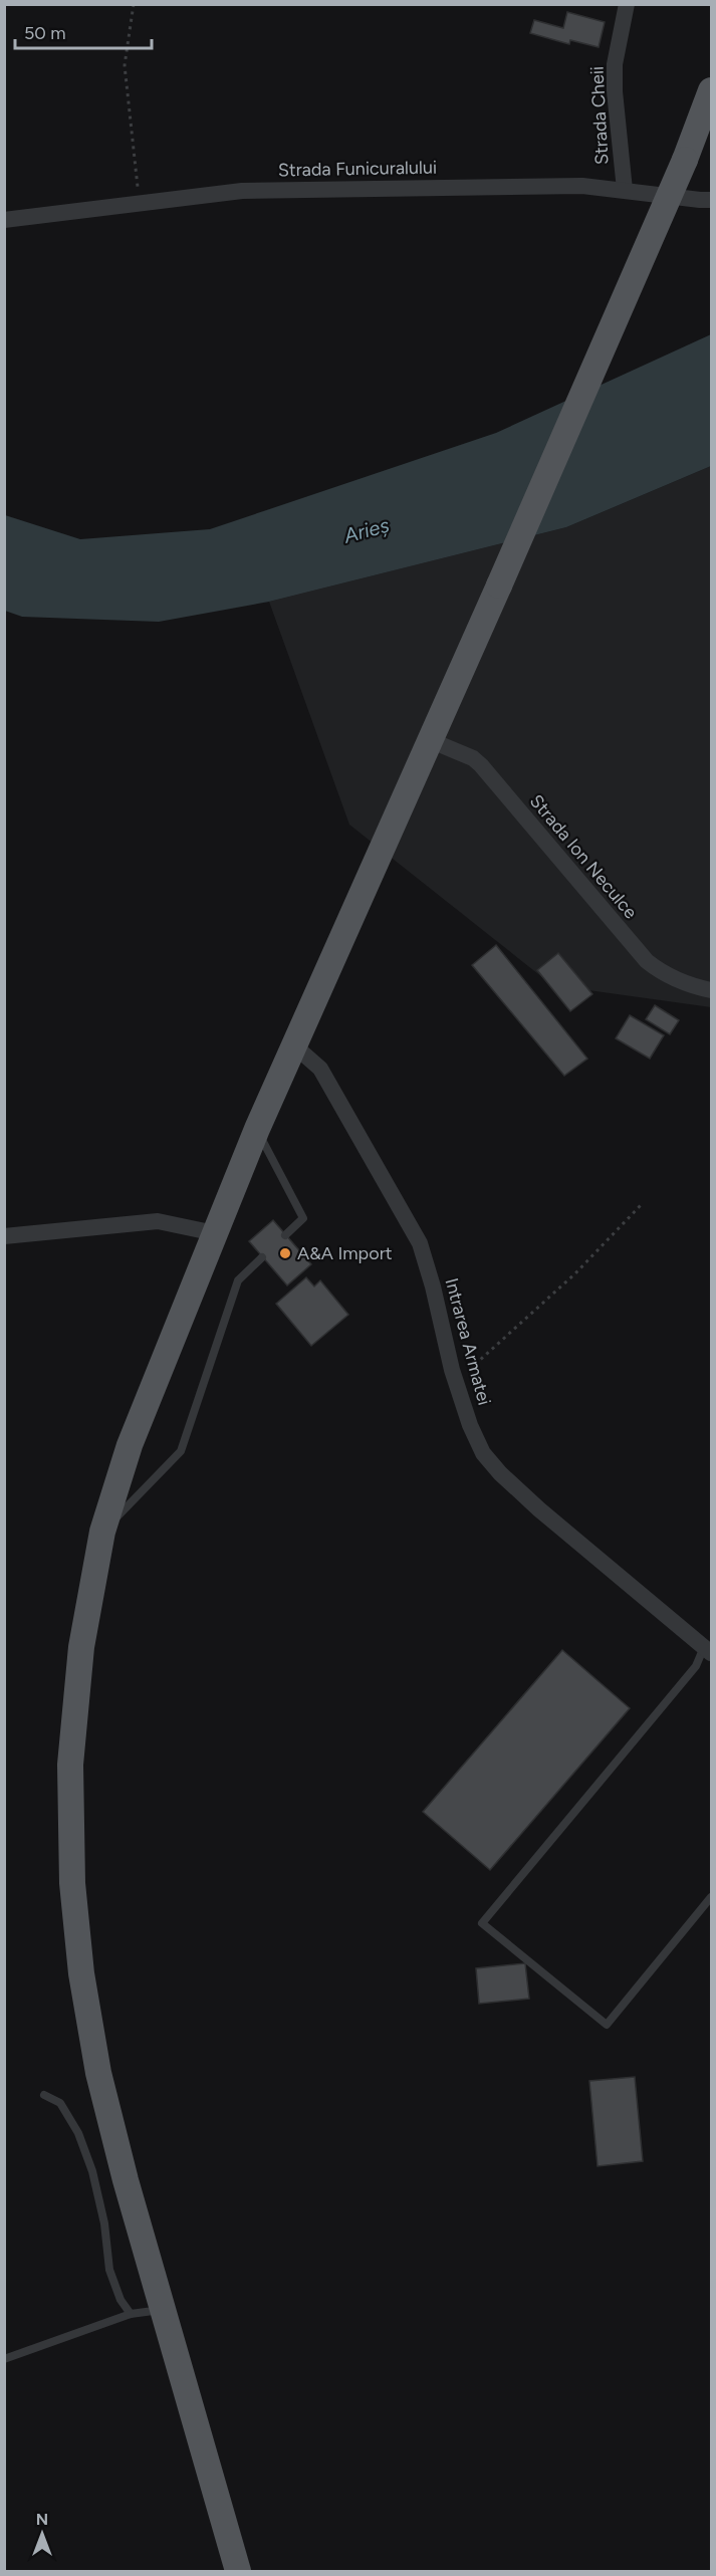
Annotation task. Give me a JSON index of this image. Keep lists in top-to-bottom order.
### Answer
{
  "streets": {
    "street": [
      "Strada Cheii",
      "Strada Funicuralului",
      "Strada Ion Neculce",
      "Intrarea Armatei"
    ]
  },
  "crossings": [
    ["Strada Cheii", "Strada Funicuralului"]
  ],
  "water": ["Arieș"],
  "places": ["A&A Import"],
  "scale_bar": "50 m",
  "north": "top"
}
